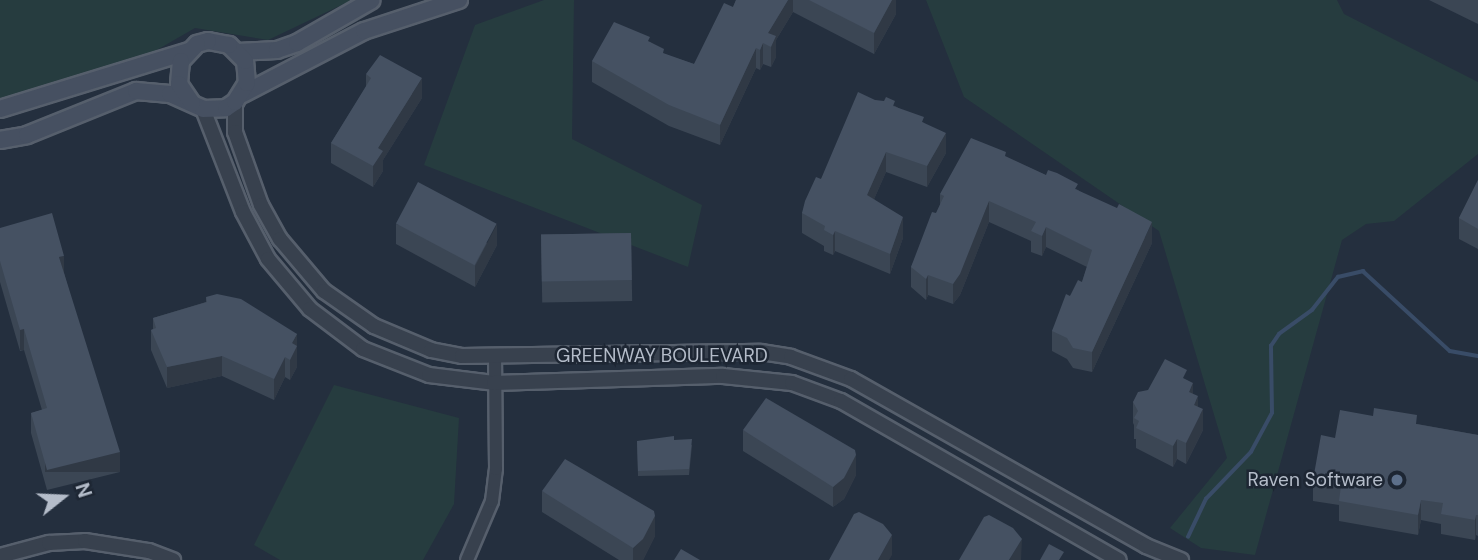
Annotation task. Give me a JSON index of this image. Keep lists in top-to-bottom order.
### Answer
{
  "streets": {
    "street": ["GREENWAY BOULEVARD"]
  },
  "places": ["Raven Software"],
  "north": "right"
}
